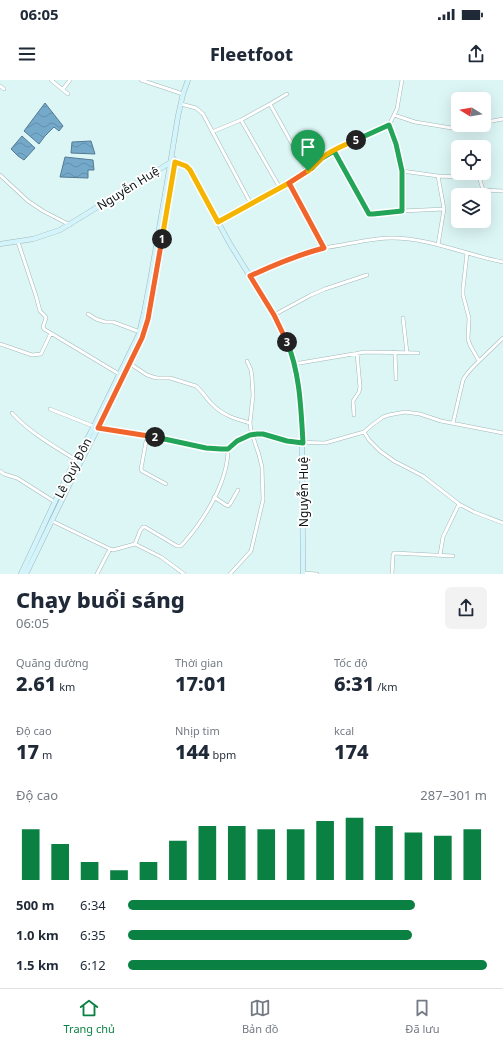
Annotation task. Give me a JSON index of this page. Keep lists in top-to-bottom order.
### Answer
{
  "streets": {
    "main road": ["Nguyễn Huệ", "Lê Quý Đôn"]
  },
  "crossings": [
    ["Nguyễn Huệ", "Lê Quý Đôn"]
  ],
  "north": "left",
  "page": {
    "status": "06:05",
    "header": "Fleetfoot",
    "pins": [
      "5",
      "1",
      "3",
      "2"
    ],
    "heading": ["Chạy buổi sáng", "06:05"],
    "stats": [
      ["Quãng đường", "2.61 km"],
      ["Thời gian", "17:01"],
      ["Tốc độ", "6:31 /km"],
      ["Độ cao", "17 m"],
      ["Nhịp tim", "144 bpm"],
      ["kcal", "174"]
    ],
    "chart": ["Độ cao", "287–301 m"],
    "list": [
      {
        "name": "500 m",
        "note": "6:34"
      },
      {
        "name": "1.0 km",
        "note": "6:35"
      },
      {
        "name": "1.5 km",
        "note": "6:12"
      }
    ],
    "tabs": ["Trang chủ", "Bản đồ", "Đã lưu"]
  }
}
